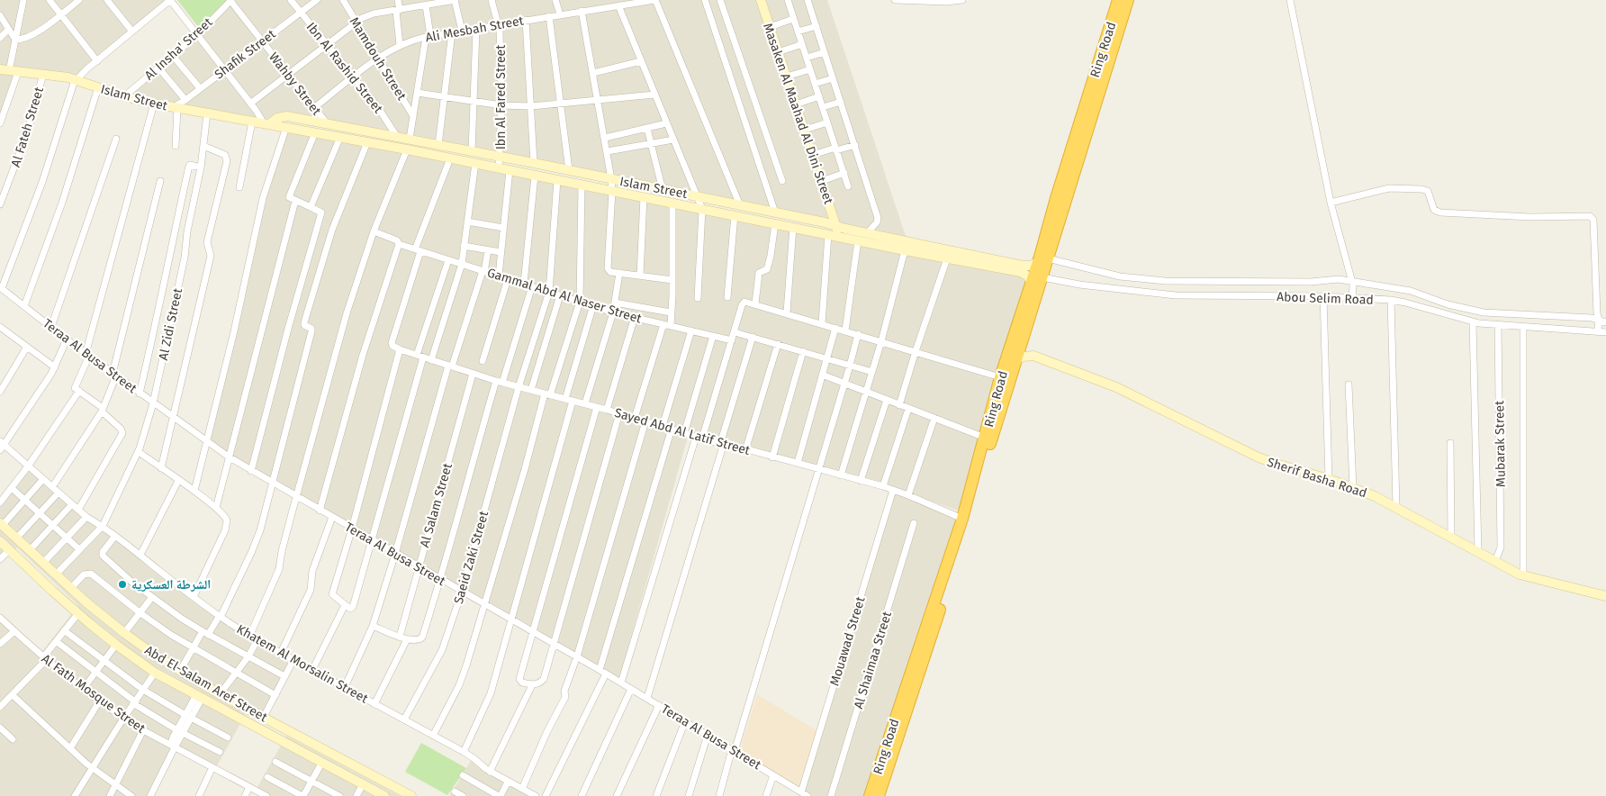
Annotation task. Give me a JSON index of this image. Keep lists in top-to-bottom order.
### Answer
{
  "streets": {
    "highway": ["Ring Road"],
    "street": [
      "Ali Mesbah Street",
      "Al Insha' Street",
      "Shafik Street",
      "Mamdouh Street",
      "Ibn Al Rashid Street",
      "Wahby Street",
      "Islam Street",
      "Ibn Al Fared Street",
      "Masaken Al Maahad Al Dini Street",
      "Al Fateh Street",
      "Gammal Abd Al Naser Street",
      "Abou Selim Road",
      "Al Zidi Street",
      "Teraa Al Busa Street",
      "Sayed Abd Al Latif Street",
      "Mubarak Street",
      "Sherif Basha Road",
      "Al Salam Street",
      "Saeid Zaki Street",
      "Mouawad Street",
      "Al Shaimaa Street",
      "Khatem Al Morsalin Street",
      "Abd El-Salam Aref Street",
      "Al Fath Mosque Street"
    ]
  },
  "crossings": [
    ["Ali Mesbah Street", "Mamdouh Street"],
    ["Ali Mesbah Street", "Ibn Al Rashid Street"],
    ["Ali Mesbah Street", "Wahby Street"],
    ["Ali Mesbah Street", "Ibn Al Fared Street"],
    ["Al Insha' Street", "Wahby Street"],
    ["Al Insha' Street", "Islam Street"],
    ["Ring Road", "Islam Street"],
    ["Ring Road", "Abou Selim Road"],
    ["Ring Road", "Sayed Abd Al Latif Street"],
    ["Ring Road", "Sherif Basha Road"],
    ["Shafik Street", "Ibn Al Rashid Street"],
    ["Shafik Street", "Wahby Street"],
    ["Shafik Street", "Islam Street"],
    ["Ibn Al Rashid Street", "Islam Street"],
    ["Wahby Street", "Islam Street"],
    ["Islam Street", "Ibn Al Fared Street"],
    ["Islam Street", "Masaken Al Maahad Al Dini Street"],
    ["Islam Street", "Al Fateh Street"],
    ["Islam Street", "Abou Selim Road"],
    ["Islam Street", "Al Zidi Street"],
    ["Islam Street", "Saeid Zaki Street"],
    ["Gammal Abd Al Naser Street", "Saeid Zaki Street"],
    ["Abou Selim Road", "Mubarak Street"],
    ["Al Zidi Street", "Teraa Al Busa Street"],
    ["Al Zidi Street", "Khatem Al Morsalin Street"],
    ["Al Zidi Street", "Abd El-Salam Aref Street"],
    ["Teraa Al Busa Street", "Al Salam Street"],
    ["Teraa Al Busa Street", "Saeid Zaki Street"],
    ["Teraa Al Busa Street", "Mouawad Street"],
    ["Sayed Abd Al Latif Street", "Al Salam Street"],
    ["Sayed Abd Al Latif Street", "Saeid Zaki Street"],
    ["Sayed Abd Al Latif Street", "Mouawad Street"],
    ["Mubarak Street", "Sherif Basha Road"],
    ["Saeid Zaki Street", "Khatem Al Morsalin Street"]
  ],
  "places": ["الشرطة العسكرية"]
}
